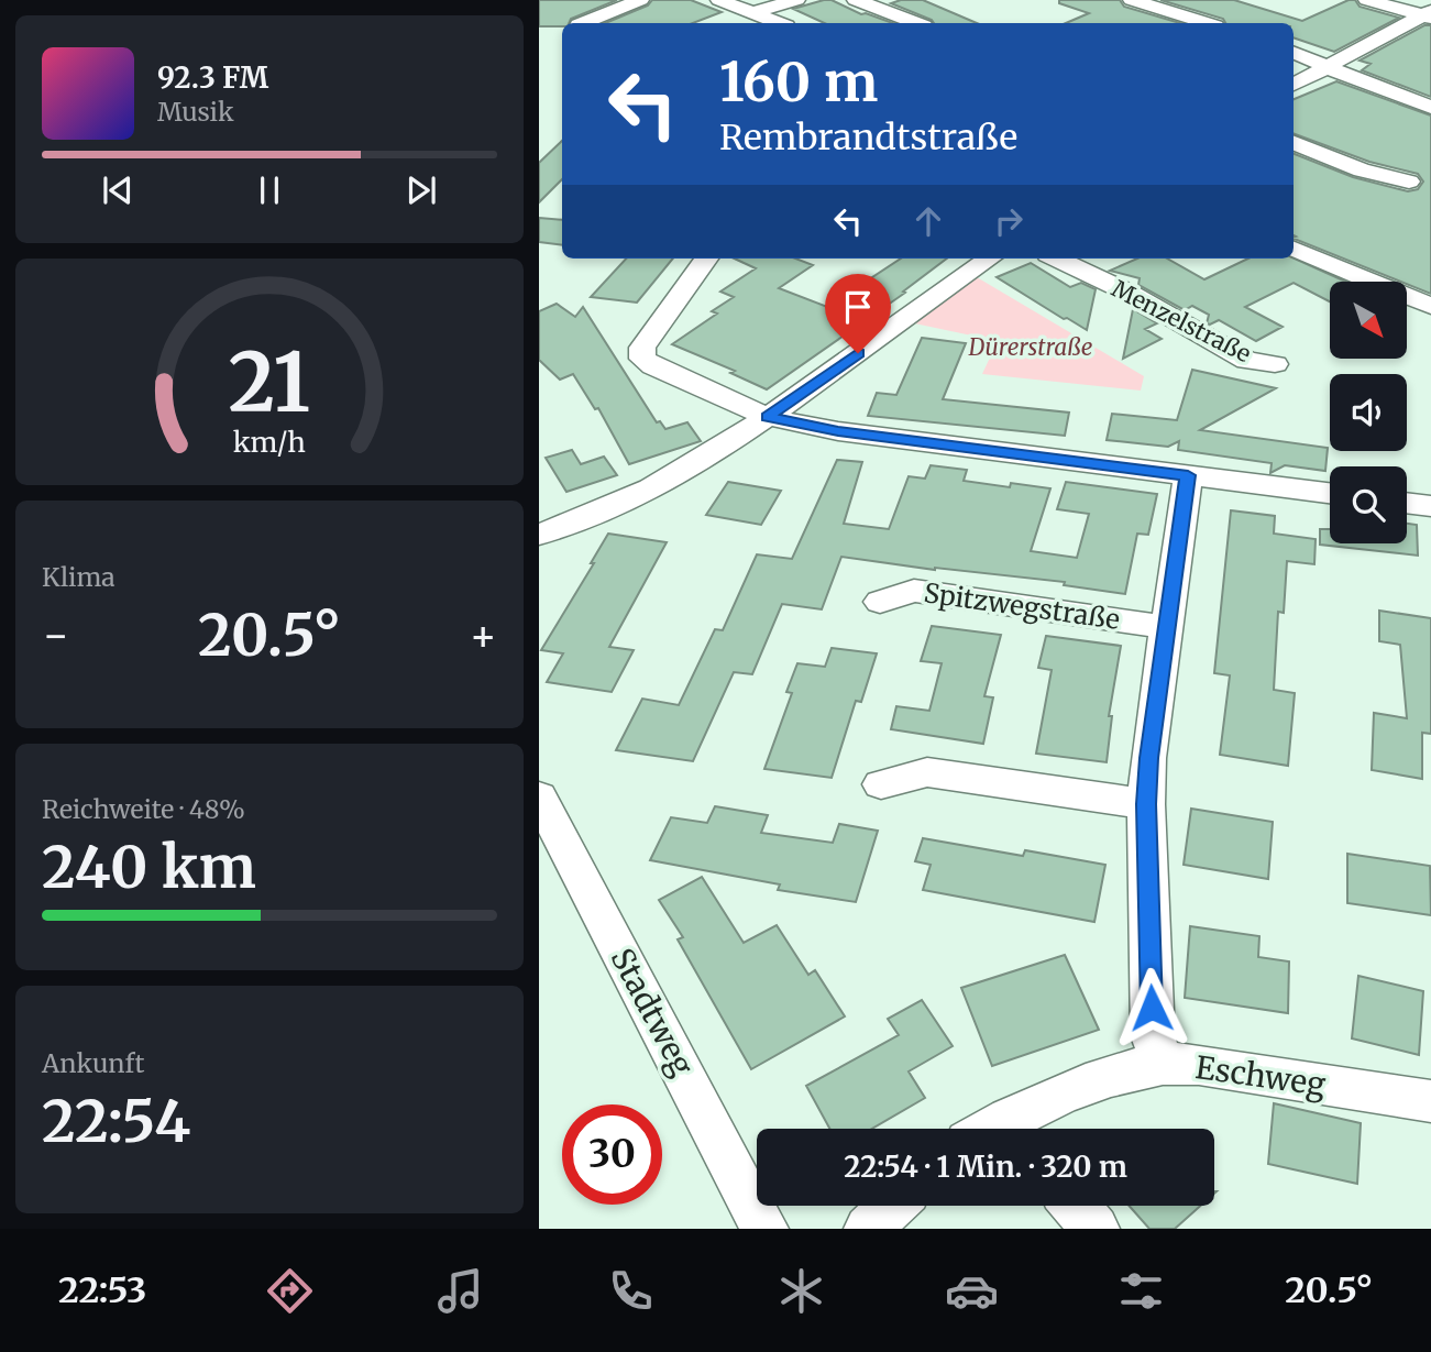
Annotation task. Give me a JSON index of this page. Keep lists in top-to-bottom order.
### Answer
{
  "streets": {
    "street": [
      "Menzelstraße",
      "Spitzwegstraße",
      "Stadtweg",
      "Eschweg"
    ]
  },
  "parks": ["Dürerstraße"],
  "north": "bottom right",
  "page": {
    "turn": ["160 m", "Rembrandtstraße"],
    "song": ["92.3 FM", "Musik"],
    "tile": [
      "Klima",
      ["Reichweite · 48%", "240 km"],
      ["Ankunft", "22:54"]
    ],
    "heat": ["−", "20.5°", "+"],
    "limit": "30",
    "trip": "22:54 · 1 Min. · 320 m",
    "tabs": ["22:53", "20.5°"],
    "gauge": ["21", "km/h"]
  }
}
